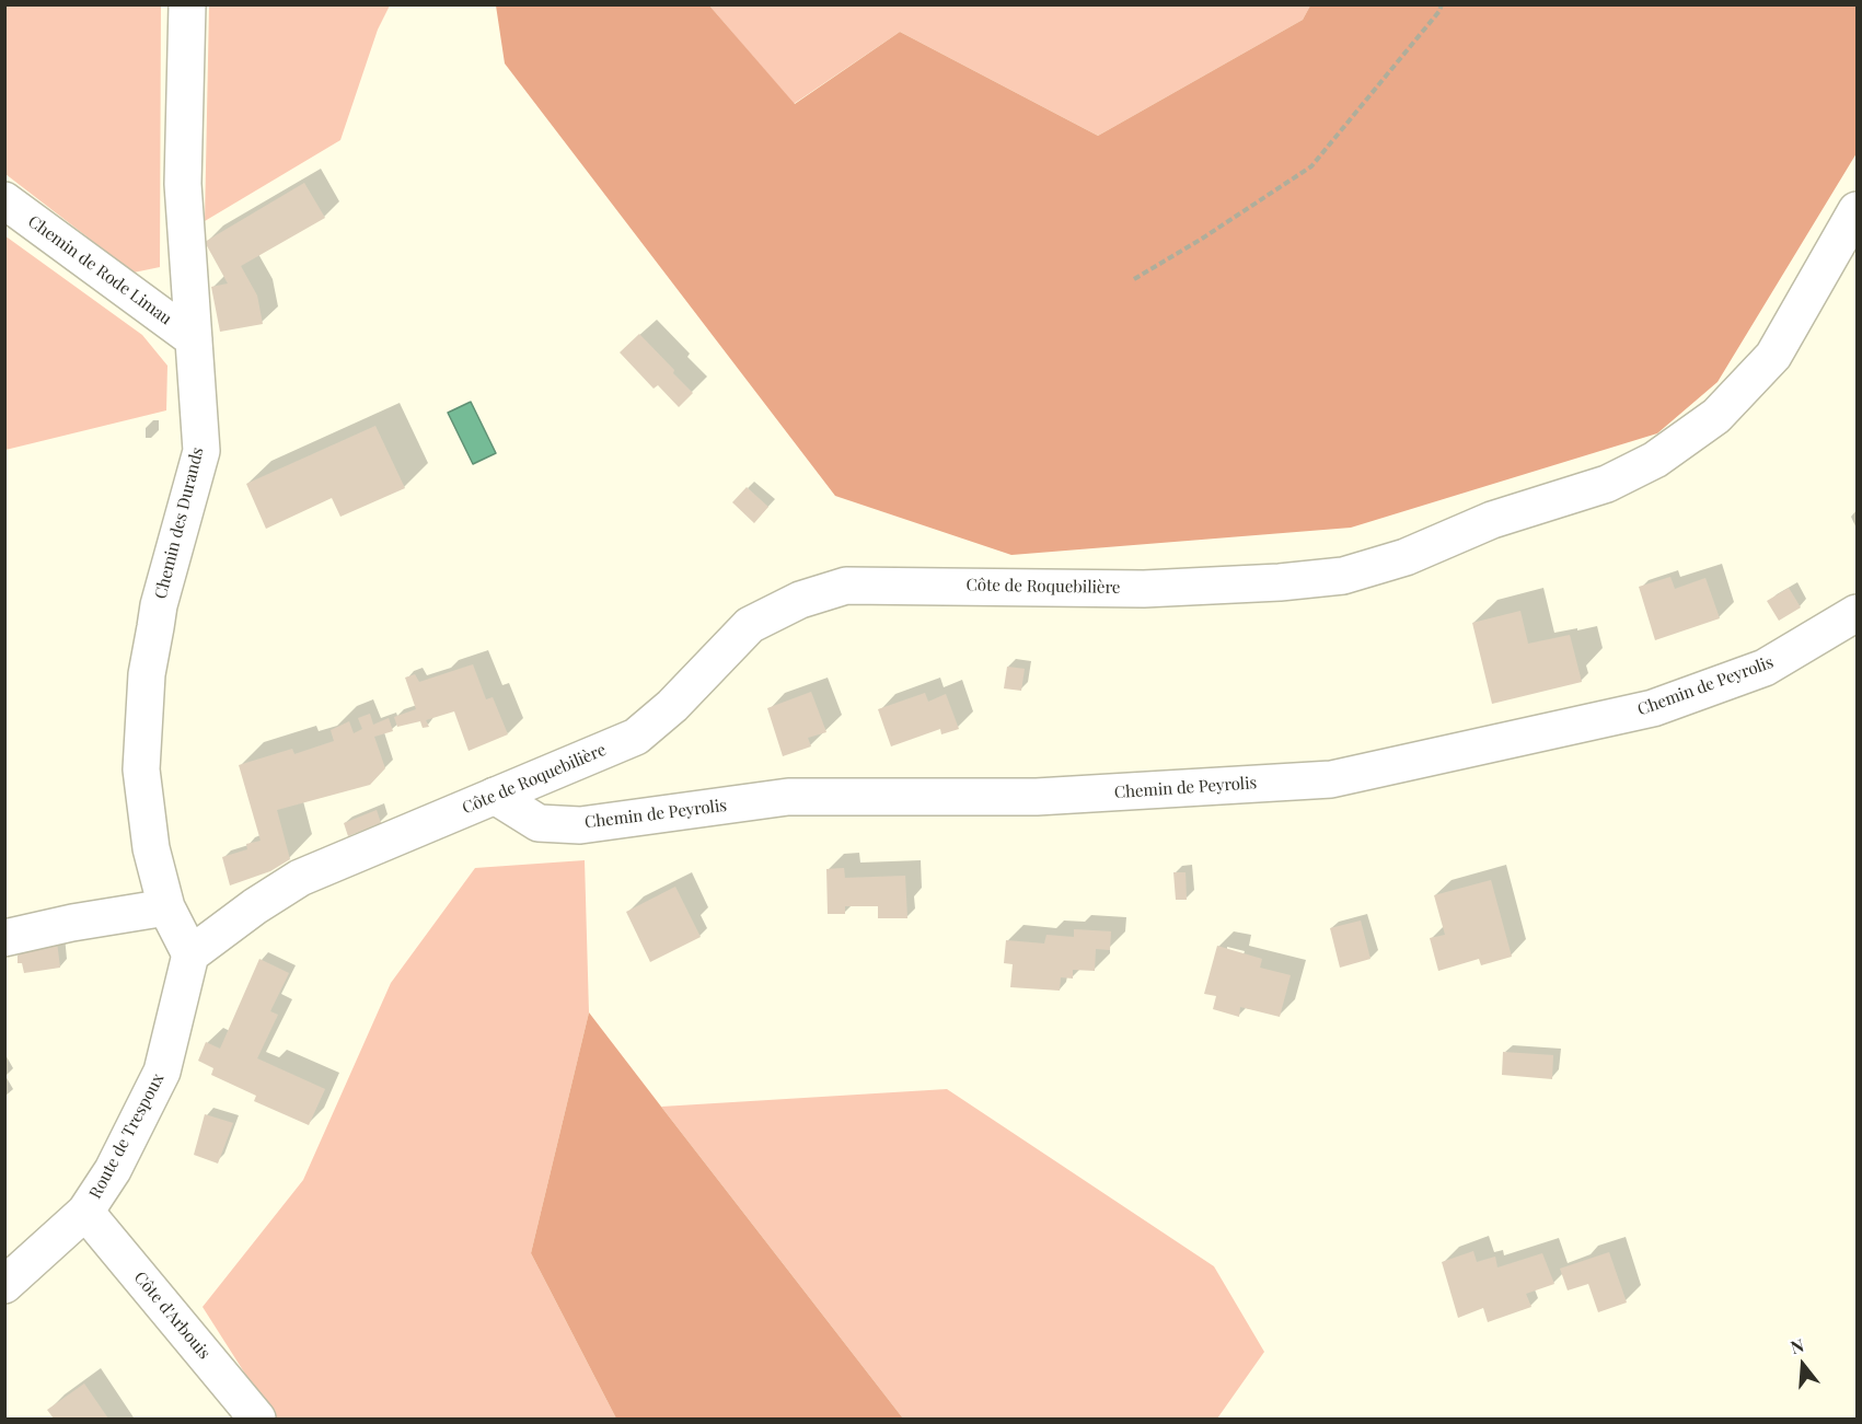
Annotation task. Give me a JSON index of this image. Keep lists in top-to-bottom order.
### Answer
{
  "streets": {
    "street": [
      "Chemin de Rode Limau",
      "Chemin des Durands",
      "Côte de Roquebilière",
      "Chemin de Peyrolis",
      "Route de Trespoux",
      "Côte d'Arbouis"
    ]
  },
  "crossings": [
    ["Chemin de Rode Limau", "Chemin des Durands"],
    ["Chemin des Durands", "Côte de Roquebilière"],
    ["Chemin des Durands", "Route de Trespoux"],
    ["Côte de Roquebilière", "Chemin de Peyrolis"],
    ["Côte de Roquebilière", "Route de Trespoux"],
    ["Route de Trespoux", "Côte d'Arbouis"]
  ],
  "north": "top"
}
